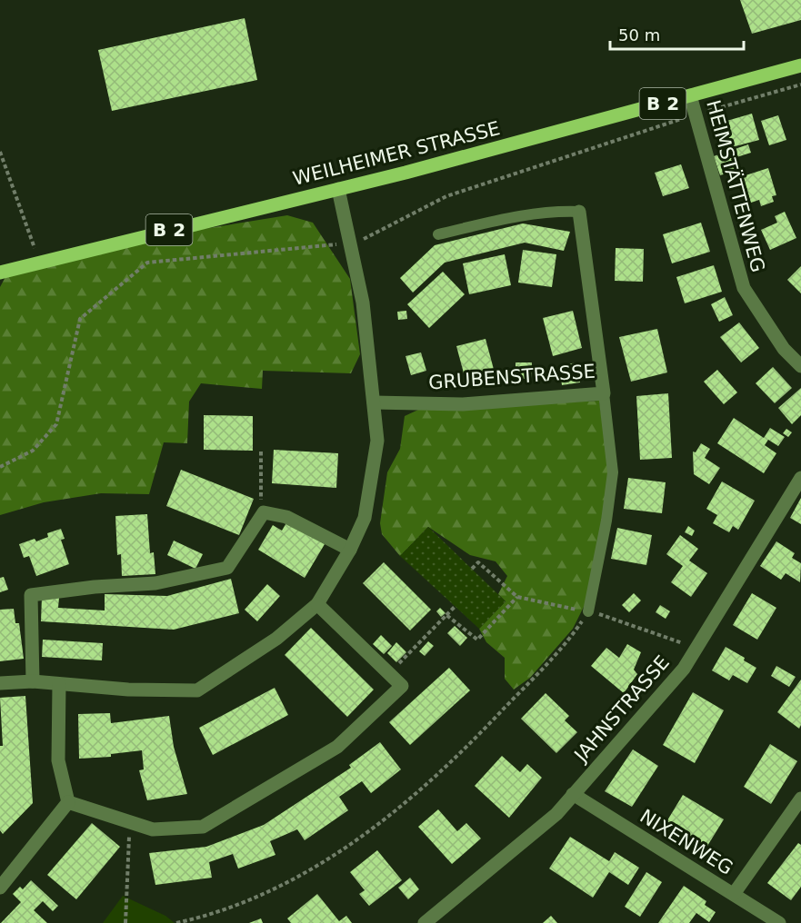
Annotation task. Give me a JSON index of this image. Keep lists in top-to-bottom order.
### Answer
{
  "streets": {
    "main road": ["B 2", "WEILHEIMER STRASSE"],
    "street": [
      "HEIMSTÄTTENWEG",
      "GRUBENSTRASSE",
      "JAHNSTRASSE",
      "NIXENWEG"
    ]
  },
  "crossings": [
    ["WEILHEIMER STRASSE", "HEIMSTÄTTENWEG"],
    ["JAHNSTRASSE", "NIXENWEG"]
  ],
  "scale_bar": "50 m"
}
